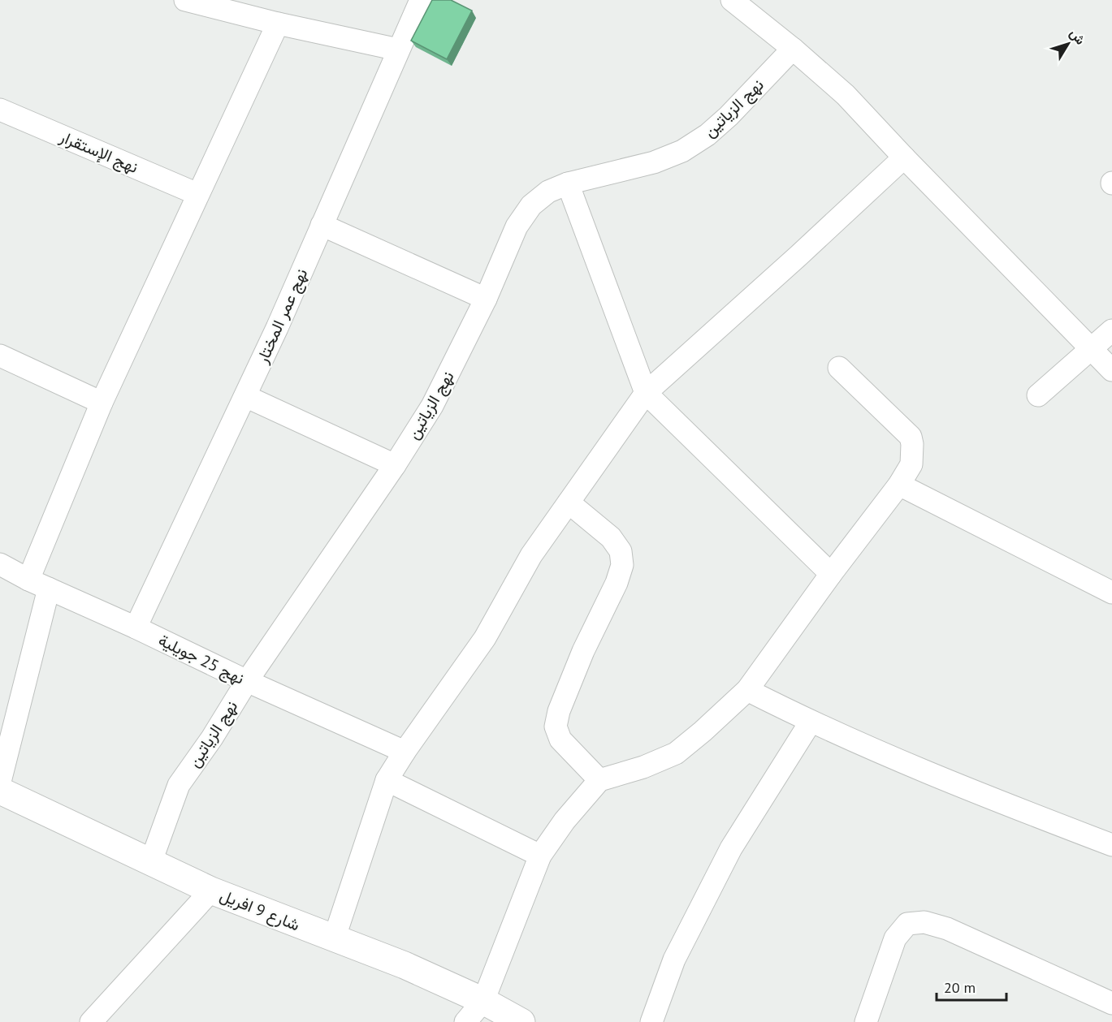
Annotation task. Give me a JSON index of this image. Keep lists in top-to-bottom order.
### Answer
{
  "streets": {
    "street": [
      "نهج الزياتين",
      "نهج الإستقرار",
      "نهج عمر المختار",
      "نهج 25 جويلية",
      "شارع 9 افريل"
    ]
  },
  "crossings": [
    ["نهج الزياتين", "نهج 25 جويلية"],
    ["نهج الزياتين", "شارع 9 افريل"],
    ["نهج عمر المختار", "نهج 25 جويلية"]
  ],
  "scale_bar": "20 m",
  "north": "top right"
}
